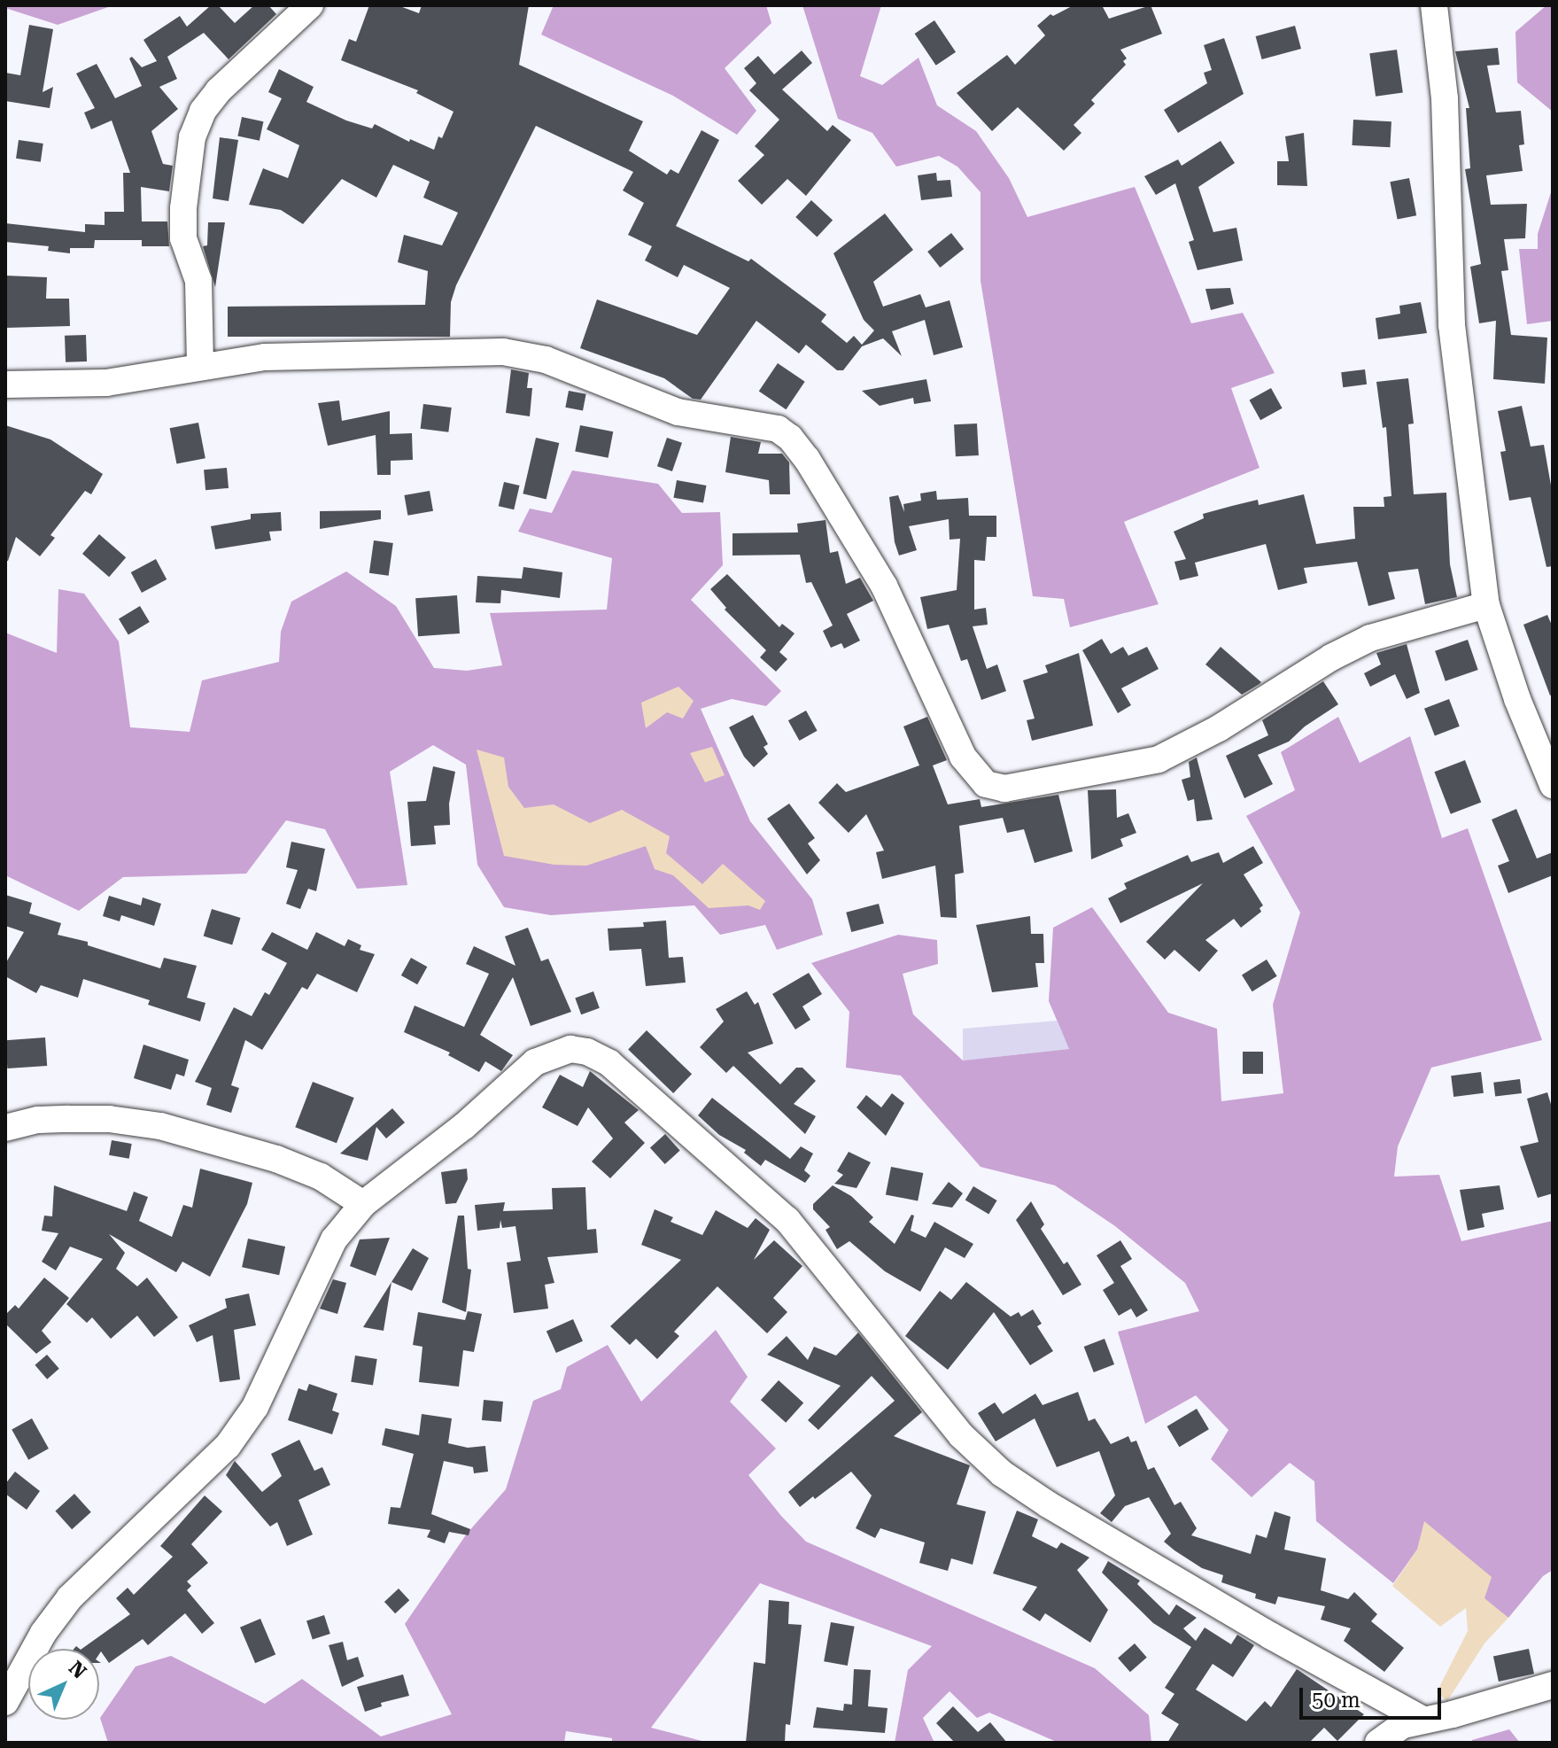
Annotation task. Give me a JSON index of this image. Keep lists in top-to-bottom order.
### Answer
{
  "scale_bar": "50 m",
  "north": "top right"
}
